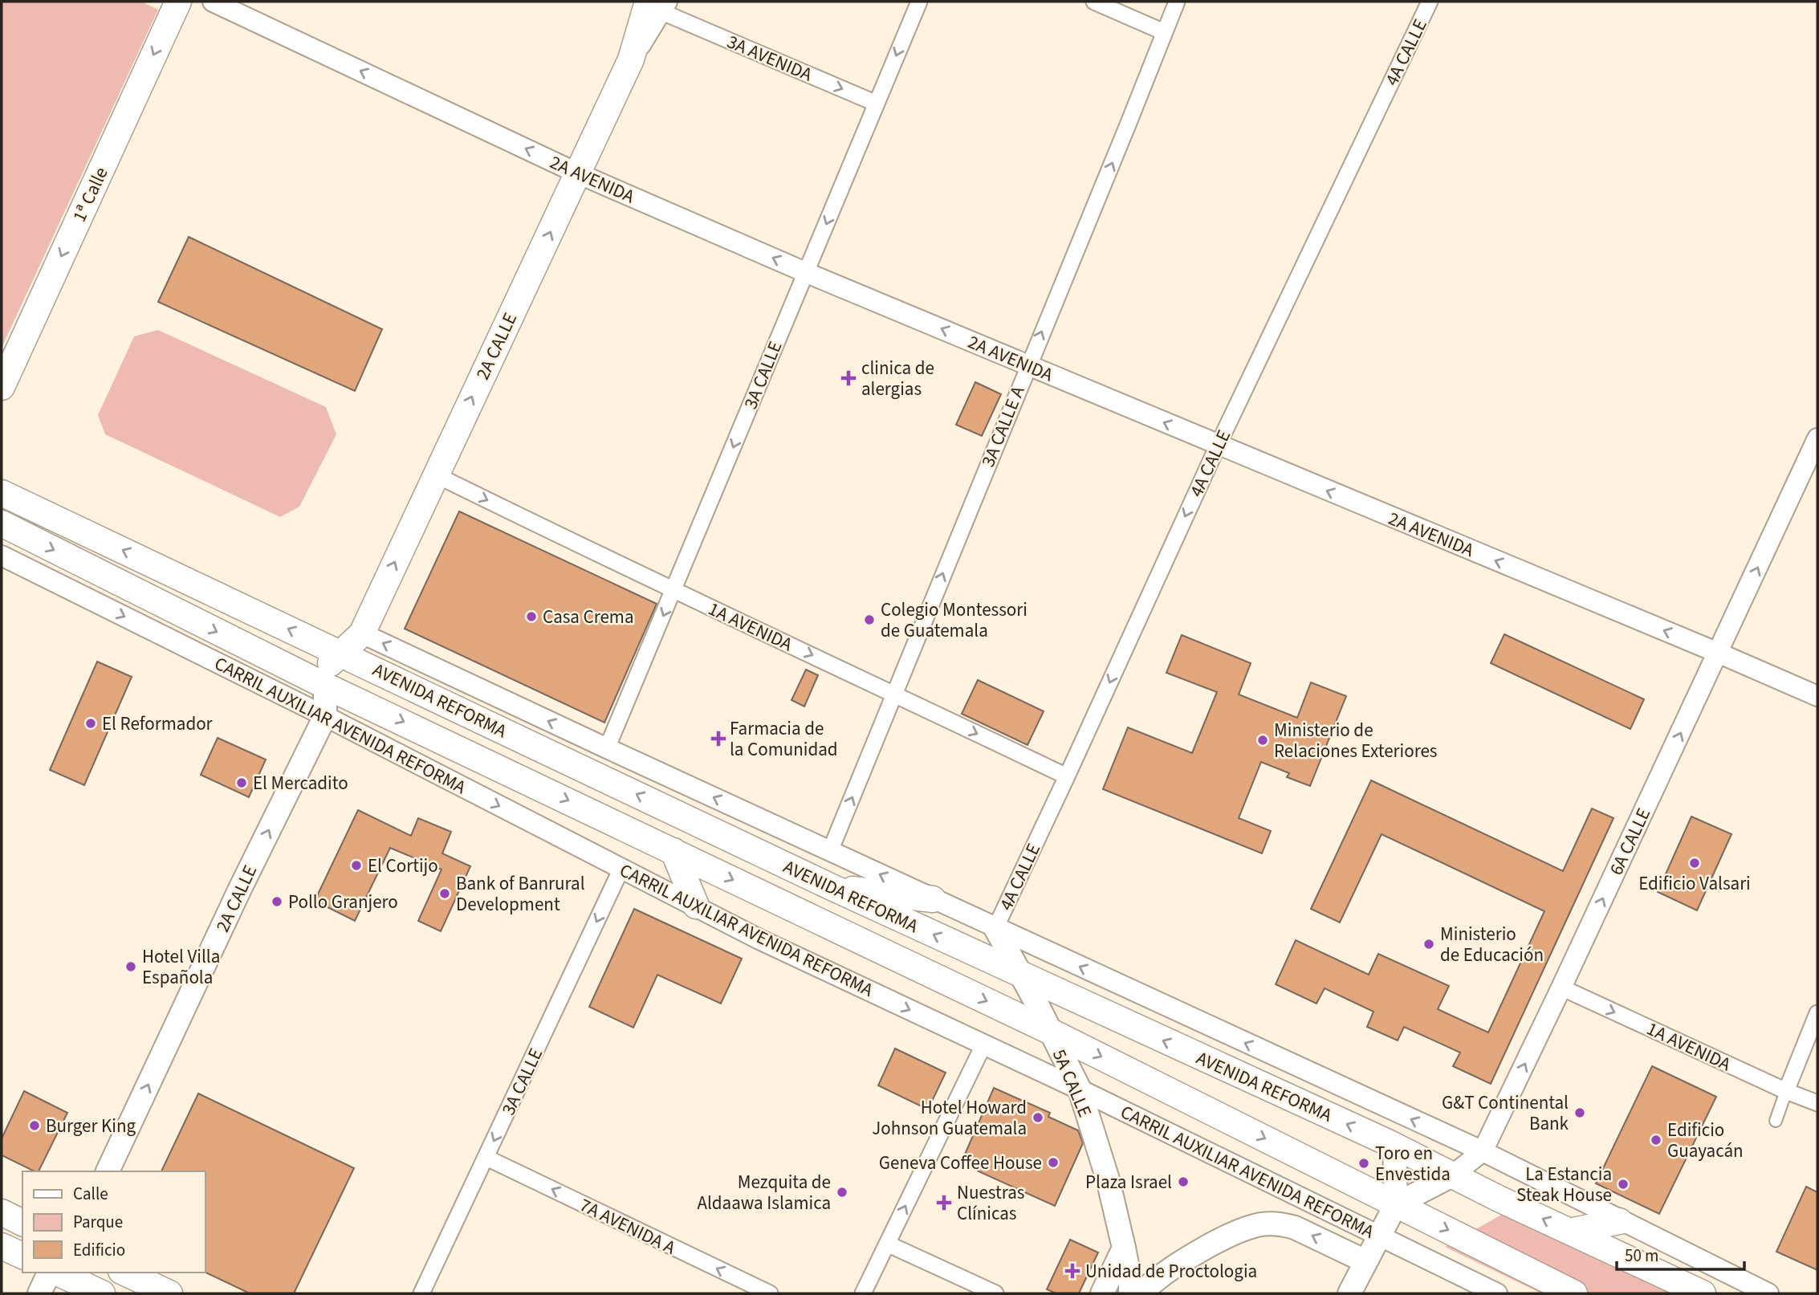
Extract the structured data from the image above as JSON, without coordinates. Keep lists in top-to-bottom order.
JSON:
{
  "streets": {
    "main road": [
      "1ª Calle",
      "2A CALLE",
      "AVENIDA REFORMA",
      "6A CALLE",
      "5A CALLE"
    ],
    "street": [
      "4A CALLE",
      "3A AVENIDA",
      "2A AVENIDA",
      "3A CALLE",
      "3A CALLE A",
      "1A AVENIDA",
      "CARRIL AUXILIAR AVENIDA REFORMA",
      "7A AVENIDA A"
    ]
  },
  "crossings": [
    ["4A CALLE", "2A AVENIDA"],
    ["4A CALLE", "1A AVENIDA"],
    ["4A CALLE", "5A CALLE"],
    ["3A AVENIDA", "2A CALLE"],
    ["3A AVENIDA", "3A CALLE"],
    ["2A AVENIDA", "2A CALLE"],
    ["2A AVENIDA", "3A CALLE"],
    ["2A AVENIDA", "3A CALLE A"],
    ["2A AVENIDA", "6A CALLE"],
    ["2A CALLE", "1A AVENIDA"],
    ["2A CALLE", "AVENIDA REFORMA"],
    ["2A CALLE", "CARRIL AUXILIAR AVENIDA REFORMA"],
    ["3A CALLE", "1A AVENIDA"],
    ["3A CALLE", "CARRIL AUXILIAR AVENIDA REFORMA"],
    ["3A CALLE", "7A AVENIDA A"],
    ["3A CALLE A", "1A AVENIDA"],
    ["1A AVENIDA", "6A CALLE"],
    ["AVENIDA REFORMA", "6A CALLE"],
    ["AVENIDA REFORMA", "5A CALLE"],
    ["CARRIL AUXILIAR AVENIDA REFORMA", "5A CALLE"]
  ],
  "one_way": [
    "4A CALLE",
    "3A AVENIDA",
    "2A AVENIDA",
    "1ª Calle",
    "2A CALLE",
    "3A CALLE",
    "3A CALLE A",
    "1A AVENIDA",
    "6A CALLE",
    "7A AVENIDA A"
  ],
  "places": {
    "health": [
      "clinica de alergias",
      "Farmacia de la Comunidad",
      "Nuestras Clínicas",
      "Unidad de Proctologia"
    ],
    "other": [
      "Casa Crema",
      "Colegio Montessori de Guatemala",
      "El Reformador",
      "Ministerio de Relaciones Exteriores",
      "El Mercadito",
      "Edificio Valsari",
      "El Cortijo",
      "Bank of Banrural Development",
      "Pollo Granjero",
      "Ministerio de Educación",
      "Hotel Villa Española",
      "G&T Continental Bank",
      "Hotel Howard Johnson Guatemala",
      "Burger King",
      "Edificio Guayacán",
      "Geneva Coffee House",
      "Toro en Envestida",
      "Plaza Israel",
      "La Estancia Steak House",
      "Mezquita de Aldaawa Islamica"
    ]
  },
  "legend": ["Calle", "Parque", "Edificio"],
  "scale_bar": "50 m"
}
